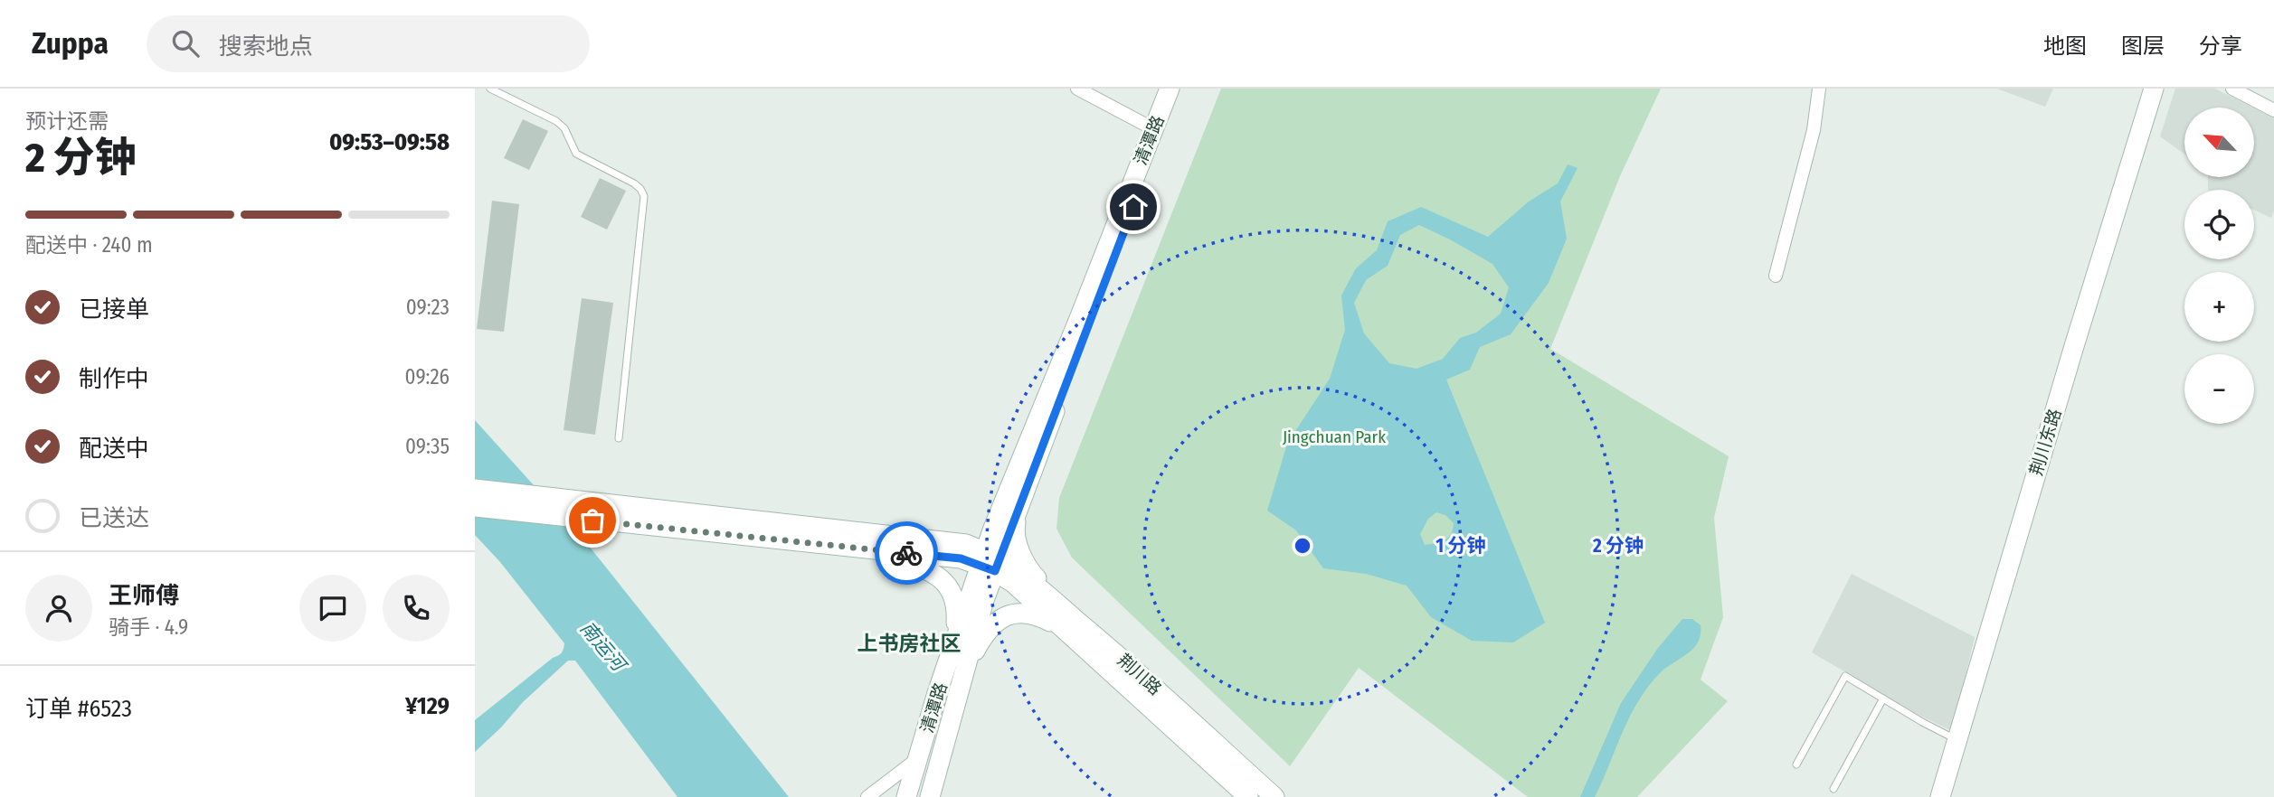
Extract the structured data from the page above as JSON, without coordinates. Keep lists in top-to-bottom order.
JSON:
{
  "streets": {
    "main road": ["清潭路", "荆川东路", "荆川路"]
  },
  "crossings": [
    ["清潭路", "荆川路"]
  ],
  "districts": ["上书房社区"],
  "water": ["南运河"],
  "parks": ["Jingchuan Park"],
  "north": "top left",
  "page": {
    "header": "Zuppa",
    "search": "搜索地点",
    "nav": ["地图", "图层", "分享"],
    "heading": ["2 分钟", "预计还需", "09:53–09:58"],
    "panel": [
      "王师傅",
      "骑手 · 4.9",
      "订单 #6523",
      "¥129"
    ],
    "map_buttons": ["+", "−"],
    "bar": "配送中 · 240 m",
    "list": [
      ["已接单", "09:23"],
      ["制作中", "09:26"],
      ["配送中", "09:35"],
      "已送达"
    ]
  },
  "rings": ["1 分钟", "2 分钟"]
}
